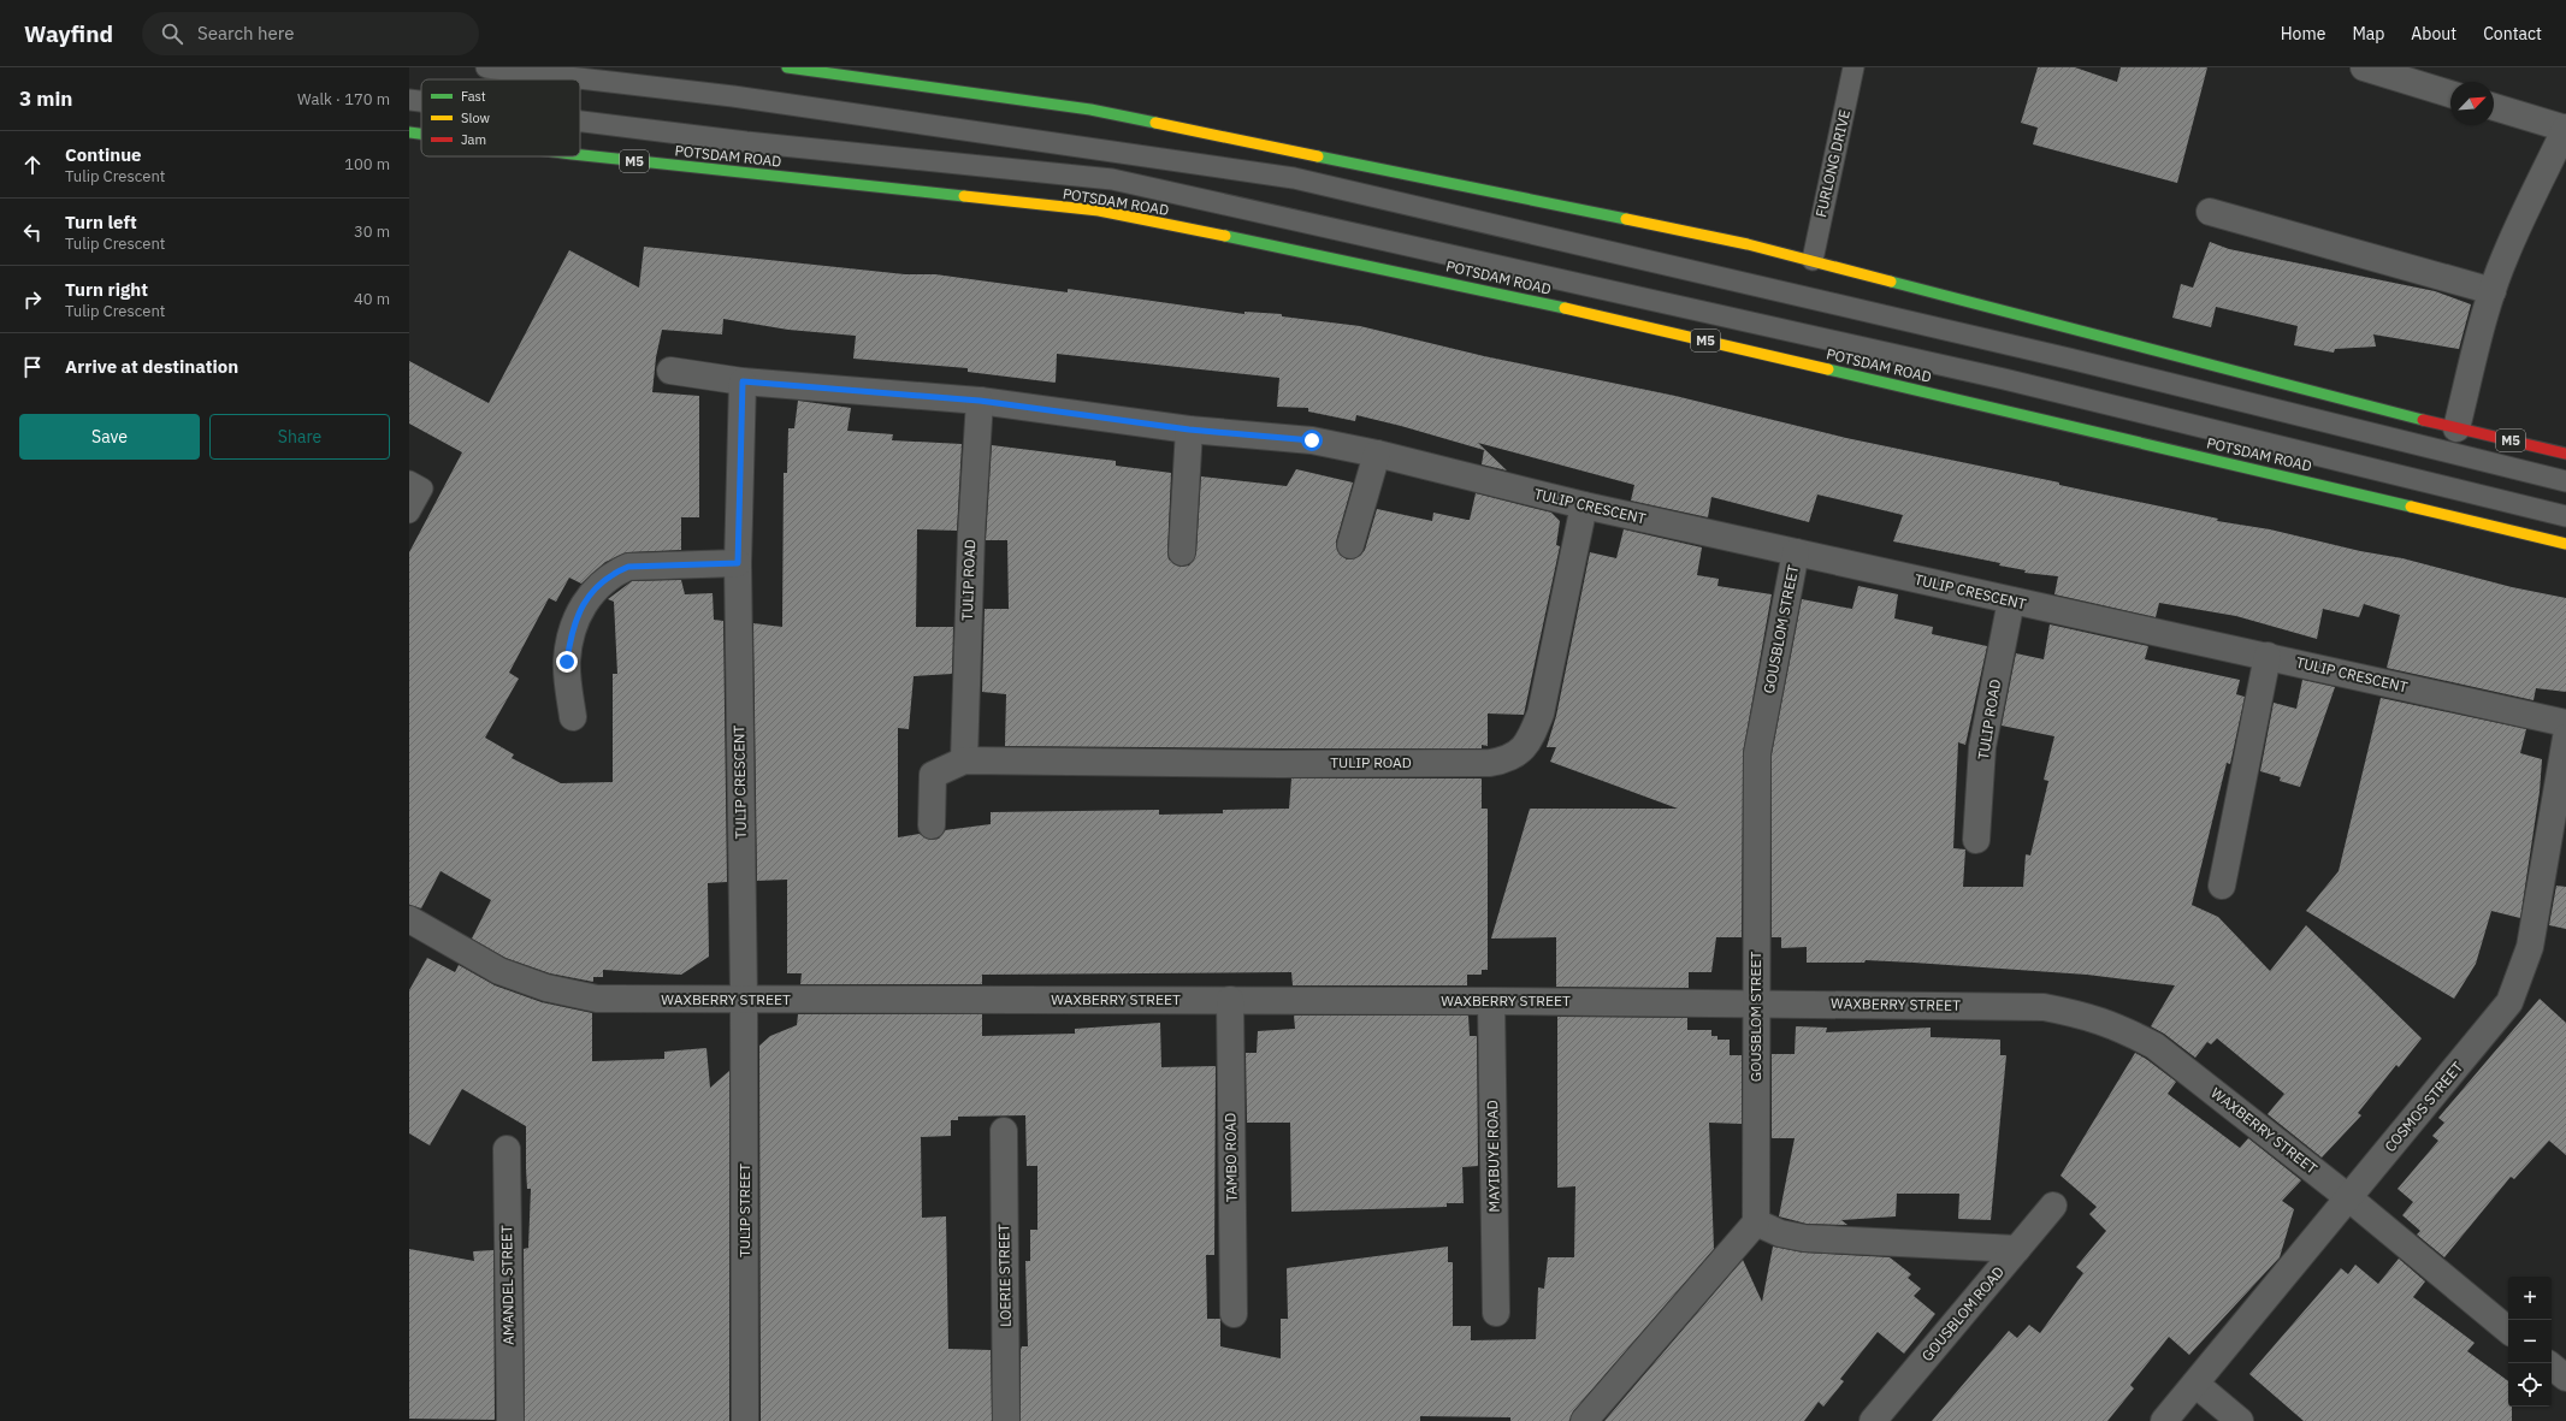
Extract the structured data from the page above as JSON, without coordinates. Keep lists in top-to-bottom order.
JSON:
{
  "streets": {
    "main road": ["POTSDAM ROAD", "M5"],
    "street": [
      "TULIP CRESCENT",
      "TULIP ROAD",
      "GOUSBLOM STREET",
      "WAXBERRY STREET",
      "COSMOS STREET",
      "MAYIBUYE ROAD",
      "TAMBO ROAD",
      "TULIP STREET",
      "LOERIE STREET",
      "AMANDEL STREET",
      "GOUSBLOM ROAD"
    ],
    "lane": ["FURLONG DRIVE"]
  },
  "crossings": [
    ["M5", "FURLONG DRIVE"],
    ["TULIP CRESCENT", "TULIP ROAD"],
    ["TULIP CRESCENT", "GOUSBLOM STREET"],
    ["TULIP CRESCENT", "WAXBERRY STREET"],
    ["TULIP CRESCENT", "TULIP STREET"],
    ["GOUSBLOM STREET", "WAXBERRY STREET"],
    ["WAXBERRY STREET", "COSMOS STREET"],
    ["WAXBERRY STREET", "MAYIBUYE ROAD"],
    ["WAXBERRY STREET", "TAMBO ROAD"],
    ["WAXBERRY STREET", "TULIP STREET"]
  ],
  "legend": ["Fast", "Slow", "Jam"],
  "north": "top right",
  "page": {
    "header": "Wayfind",
    "search": "Search here",
    "nav": [
      "Home",
      "Map",
      "About",
      "Contact"
    ],
    "heading": ["3 min", "Walk · 170 m"],
    "list": [
      ["Continue", "Tulip Crescent", "100 m"],
      ["Turn left", "Tulip Crescent", "30 m"],
      ["Turn right", "Tulip Crescent", "40 m"],
      "Arrive at destination"
    ],
    "buttons": ["Save", "Share"],
    "map_buttons": ["+", "−"]
  }
}
